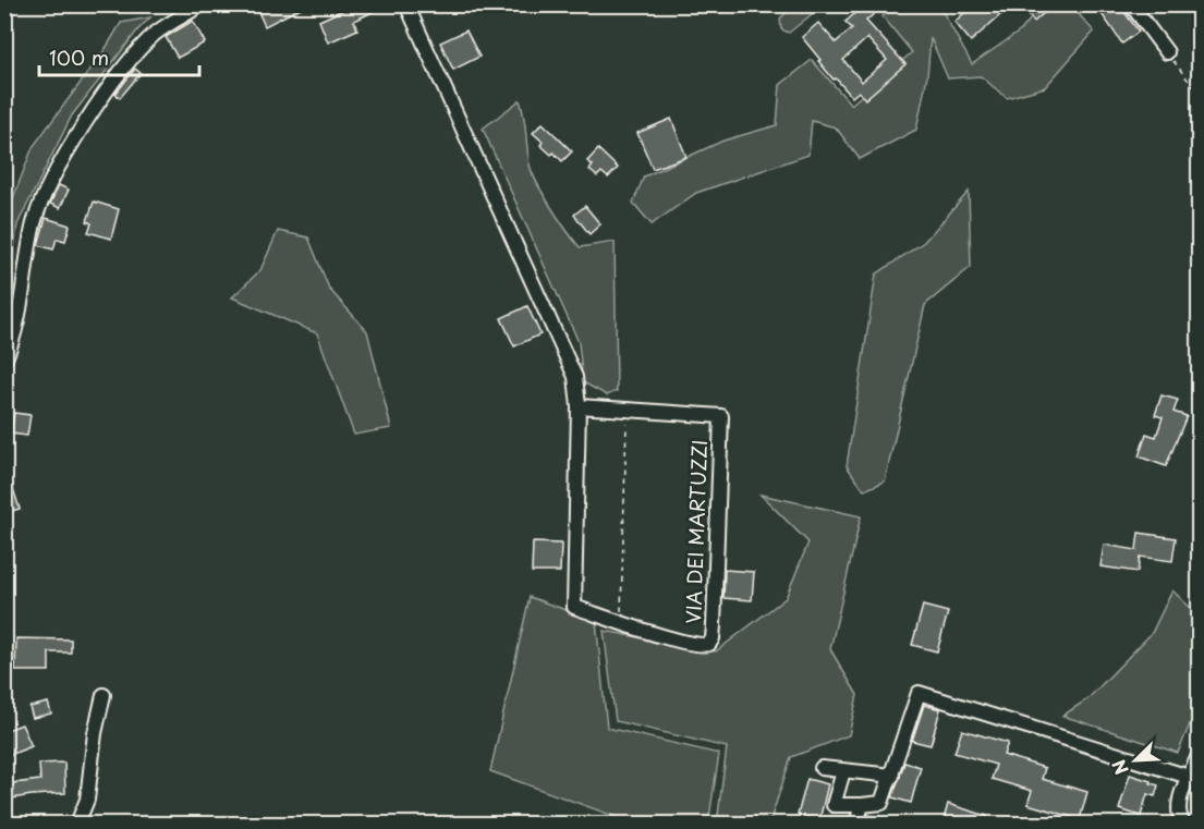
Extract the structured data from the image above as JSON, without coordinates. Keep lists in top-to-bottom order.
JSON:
{
  "streets": {
    "street": ["VIA DEI MARTUZZI"]
  },
  "scale_bar": "100 m",
  "north": "bottom left"
}
